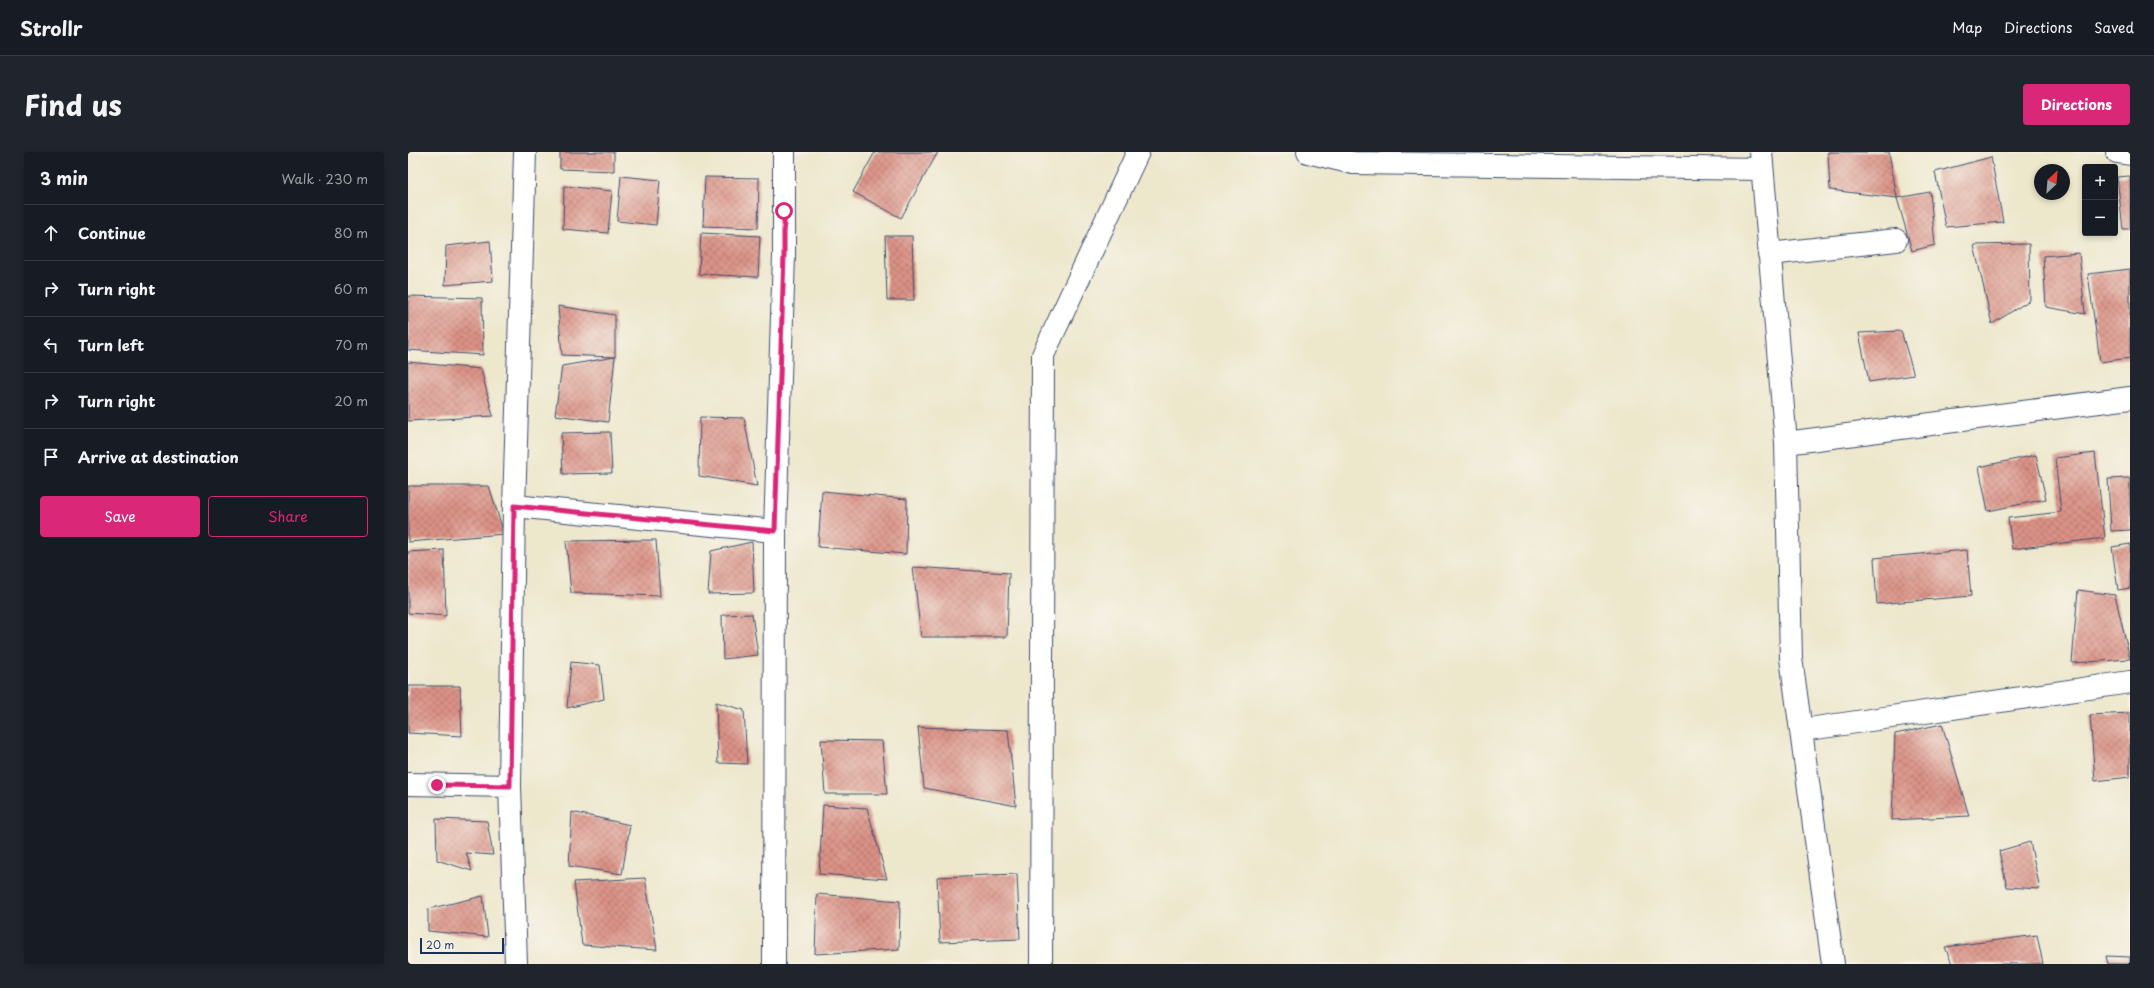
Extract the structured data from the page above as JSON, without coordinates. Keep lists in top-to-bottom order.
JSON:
{
  "scale_bar": "20 m",
  "north": "top right",
  "page": {
    "header": "Strollr",
    "nav": ["Map", "Directions", "Saved"],
    "title": "Find us",
    "buttons": [
      "Directions",
      ["Save", "Share"]
    ],
    "heading": ["3 min", "Walk · 230 m"],
    "map_buttons": ["+", "−"],
    "list": [
      ["Continue", "80 m"],
      ["Turn right", "60 m"],
      ["Turn left", "70 m"],
      ["Turn right", "20 m"],
      "Arrive at destination"
    ],
    "scale": "20 m"
  }
}
